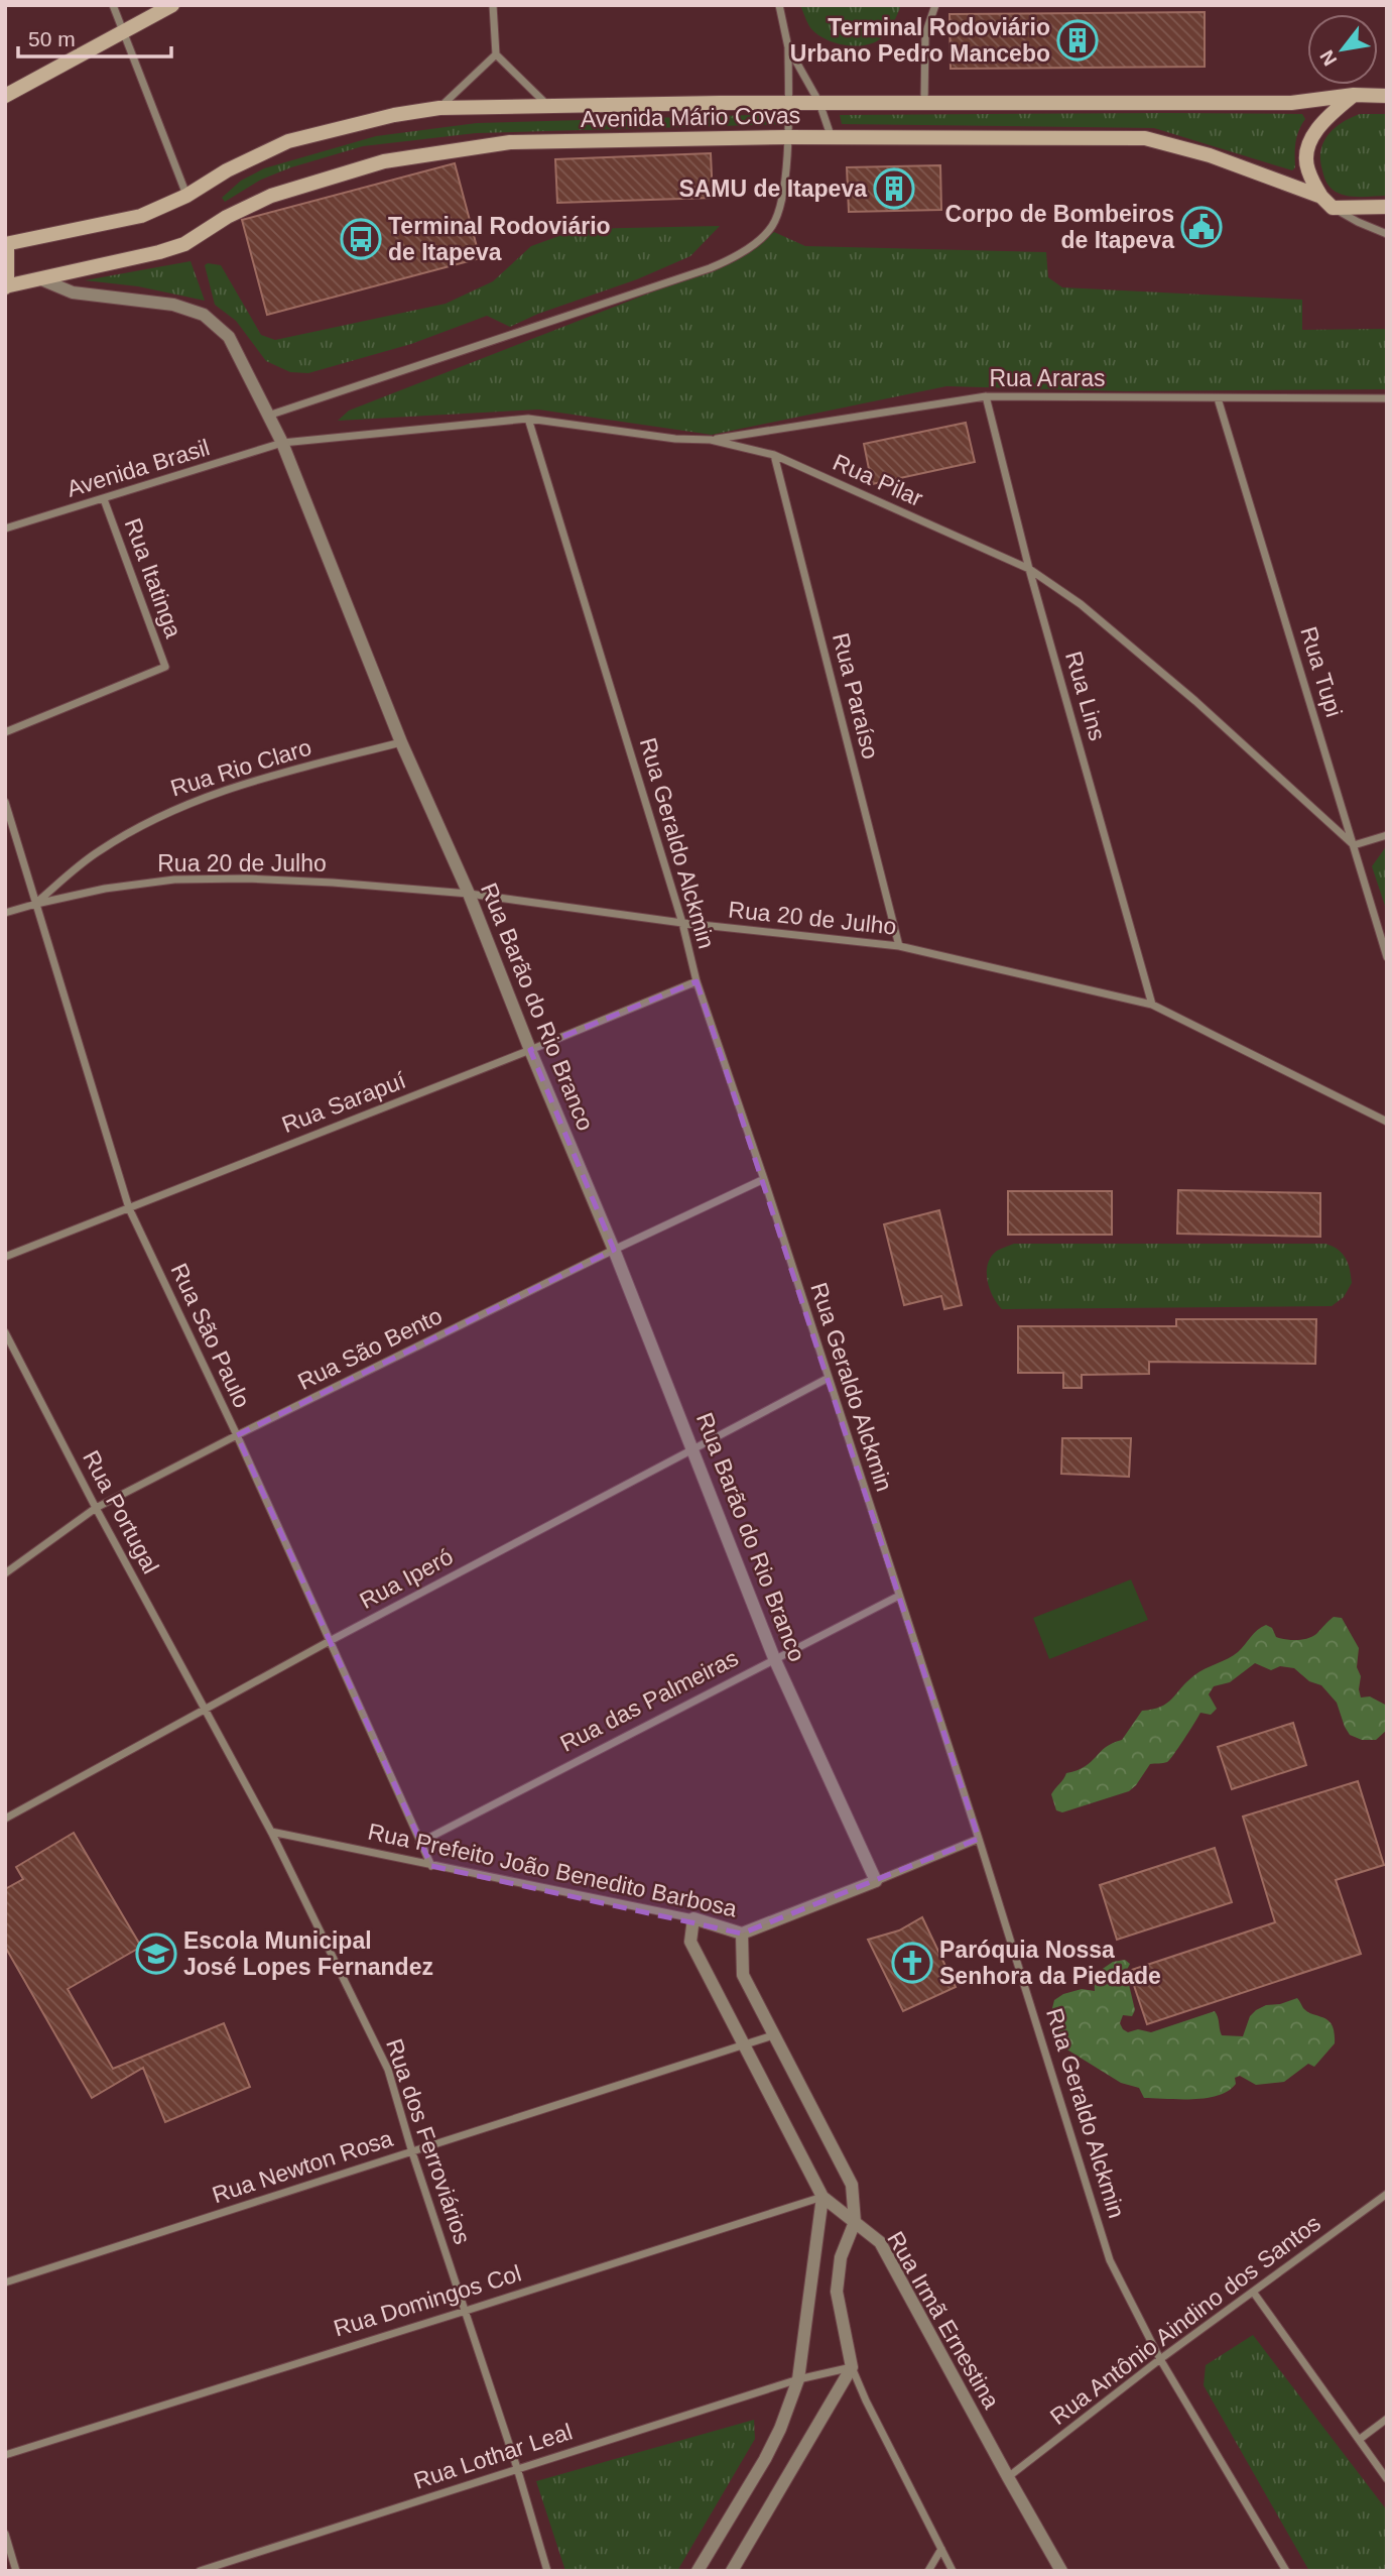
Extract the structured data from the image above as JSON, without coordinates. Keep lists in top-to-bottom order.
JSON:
{
  "streets": {
    "main road": ["Avenida Mário Covas"],
    "street": [
      "Rua Araras",
      "Avenida Brasil",
      "Rua Pilar",
      "Rua Itatinga",
      "Rua Tupi",
      "Rua Paraíso",
      "Rua Lins",
      "Rua Rio Claro",
      "Rua Geraldo Alckmin",
      "Rua 20 de Julho",
      "Rua Barão do Rio Branco",
      "Rua Sarapuí",
      "Rua São Paulo",
      "Rua São Bento",
      "Rua Portugal",
      "Rua Iperó",
      "Rua das Palmeiras",
      "Rua Prefeito João Benedito Barbosa",
      "Rua dos Ferroviários",
      "Rua Newton Rosa",
      "Rua Domingos Col",
      "Rua Irmã Ernestina",
      "Rua Antônio Aindino dos Santos",
      "Rua Lothar Leal"
    ]
  },
  "crossings": [
    ["Avenida Mário Covas", "Rua Barão do Rio Branco"],
    ["Rua Araras", "Rua Pilar"],
    ["Rua Araras", "Rua Tupi"],
    ["Rua Araras", "Rua Lins"],
    ["Avenida Brasil", "Rua Pilar"],
    ["Avenida Brasil", "Rua Itatinga"],
    ["Avenida Brasil", "Rua Barão do Rio Branco"],
    ["Rua Pilar", "Rua Tupi"],
    ["Rua Pilar", "Rua Paraíso"],
    ["Rua Pilar", "Rua Lins"],
    ["Rua Pilar", "Rua Geraldo Alckmin"],
    ["Rua Pilar", "Rua Barão do Rio Branco"],
    ["Rua Paraíso", "Rua 20 de Julho"],
    ["Rua Lins", "Rua 20 de Julho"],
    ["Rua Rio Claro", "Rua 20 de Julho"],
    ["Rua Rio Claro", "Rua Barão do Rio Branco"],
    ["Rua Rio Claro", "Rua São Paulo"],
    ["Rua Geraldo Alckmin", "Rua 20 de Julho"],
    ["Rua Geraldo Alckmin", "Rua Sarapuí"],
    ["Rua Geraldo Alckmin", "Rua São Bento"],
    ["Rua Geraldo Alckmin", "Rua Iperó"],
    ["Rua Geraldo Alckmin", "Rua das Palmeiras"],
    ["Rua Geraldo Alckmin", "Rua Prefeito João Benedito Barbosa"],
    ["Rua Geraldo Alckmin", "Rua Antônio Aindino dos Santos"],
    ["Rua 20 de Julho", "Rua Barão do Rio Branco"],
    ["Rua 20 de Julho", "Rua São Paulo"],
    ["Rua Barão do Rio Branco", "Rua Sarapuí"],
    ["Rua Barão do Rio Branco", "Rua São Bento"],
    ["Rua Barão do Rio Branco", "Rua Iperó"],
    ["Rua Barão do Rio Branco", "Rua das Palmeiras"],
    ["Rua Barão do Rio Branco", "Rua Prefeito João Benedito Barbosa"],
    ["Rua Sarapuí", "Rua São Paulo"],
    ["Rua São Paulo", "Rua São Bento"],
    ["Rua São Paulo", "Rua Iperó"],
    ["Rua São Paulo", "Rua das Palmeiras"],
    ["Rua São Paulo", "Rua Prefeito João Benedito Barbosa"],
    ["Rua São Bento", "Rua Portugal"],
    ["Rua Portugal", "Rua Iperó"],
    ["Rua Portugal", "Rua dos Ferroviários"],
    ["Rua Iperó", "Rua dos Ferroviários"],
    ["Rua Prefeito João Benedito Barbosa", "Rua dos Ferroviários"],
    ["Rua Prefeito João Benedito Barbosa", "Rua Irmã Ernestina"],
    ["Rua dos Ferroviários", "Rua Newton Rosa"],
    ["Rua dos Ferroviários", "Rua Domingos Col"],
    ["Rua dos Ferroviários", "Rua Lothar Leal"],
    ["Rua Newton Rosa", "Rua Irmã Ernestina"],
    ["Rua Irmã Ernestina", "Rua Antônio Aindino dos Santos"]
  ],
  "places": {
    "building": ["Terminal Rodoviário Urbano Pedro Mancebo", "SAMU de Itapeva"],
    "public building": ["Corpo de Bombeiros de Itapeva"],
    "bus stop": ["Terminal Rodoviário de Itapeva"],
    "school or university": ["Escola Municipal José Lopes Fernandez"],
    "church": ["Paróquia Nossa Senhora da Piedade"]
  },
  "scale_bar": "50 m",
  "north": "bottom left"
}
